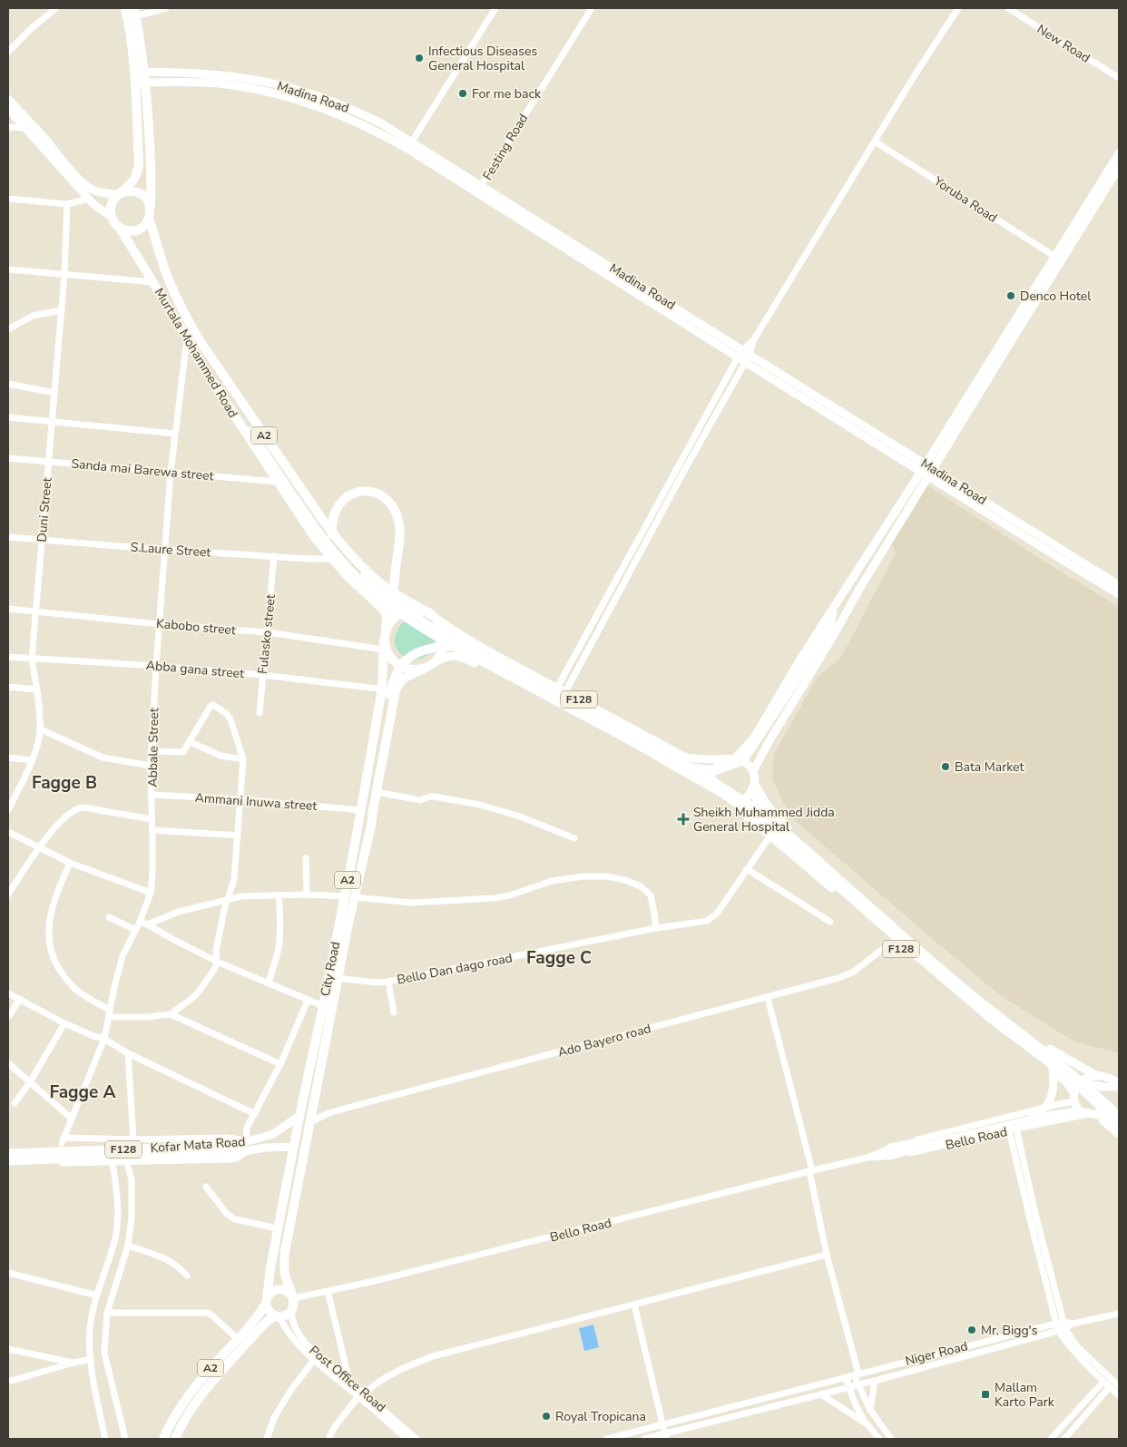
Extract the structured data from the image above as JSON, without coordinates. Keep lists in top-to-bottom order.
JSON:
{
  "streets": {
    "highway": ["Murtala Mohammed Road", "A2", "City Road"],
    "main road": ["Madina Road", "F128", "Kofar Mata Road"],
    "street": [
      "New Road",
      "Festing Road",
      "Yoruba Road",
      "Sanda mai Barewa street",
      "Duni Street",
      "S.Laure Street",
      "Kabobo street",
      "Fulasko street",
      "Abba gana street",
      "Abbale Street",
      "Ammani Inuwa street",
      "Bello Dan dago road",
      "Ado Bayero road",
      "Bello Road",
      "Niger Road",
      "Post Office Road"
    ]
  },
  "crossings": [
    ["Madina Road", "Festing Road"],
    ["Madina Road", "A2"],
    ["Murtala Mohammed Road", "A2"],
    ["Murtala Mohammed Road", "Sanda mai Barewa street"],
    ["Murtala Mohammed Road", "S.Laure Street"],
    ["Murtala Mohammed Road", "Kabobo street"],
    ["Murtala Mohammed Road", "F128"],
    ["Murtala Mohammed Road", "Abbale Street"],
    ["Murtala Mohammed Road", "City Road"],
    ["A2", "Kabobo street"],
    ["A2", "F128"],
    ["A2", "City Road"],
    ["A2", "Bello Road"],
    ["A2", "Post Office Road"],
    ["Sanda mai Barewa street", "Duni Street"],
    ["Sanda mai Barewa street", "Abbale Street"],
    ["Duni Street", "S.Laure Street"],
    ["Duni Street", "Kabobo street"],
    ["Duni Street", "Abba gana street"],
    ["S.Laure Street", "Fulasko street"],
    ["S.Laure Street", "Abbale Street"],
    ["Kabobo street", "Fulasko street"],
    ["Kabobo street", "F128"],
    ["Kabobo street", "Abbale Street"],
    ["Kabobo street", "City Road"],
    ["Fulasko street", "Abba gana street"],
    ["Abba gana street", "Abbale Street"],
    ["Abba gana street", "City Road"],
    ["F128", "City Road"],
    ["F128", "Bello Dan dago road"],
    ["F128", "Ado Bayero road"],
    ["F128", "Bello Road"],
    ["Abbale Street", "Ammani Inuwa street"],
    ["Ammani Inuwa street", "City Road"],
    ["City Road", "Bello Dan dago road"],
    ["City Road", "Ado Bayero road"],
    ["City Road", "Bello Road"],
    ["City Road", "Kofar Mata Road"],
    ["City Road", "Post Office Road"],
    ["Bello Road", "Post Office Road"]
  ],
  "districts": ["Fagge B", "Fagge C", "Fagge A"],
  "places": {
    "other": [
      "Infectious Diseases General Hospital",
      "For me back",
      "Denco Hotel",
      "Bata Market",
      "Mr. Bigg's",
      "Royal Tropicana"
    ],
    "health": ["Sheikh Muhammed Jidda General Hospital"],
    "transit": ["Mallam Karto Park"]
  }
}
